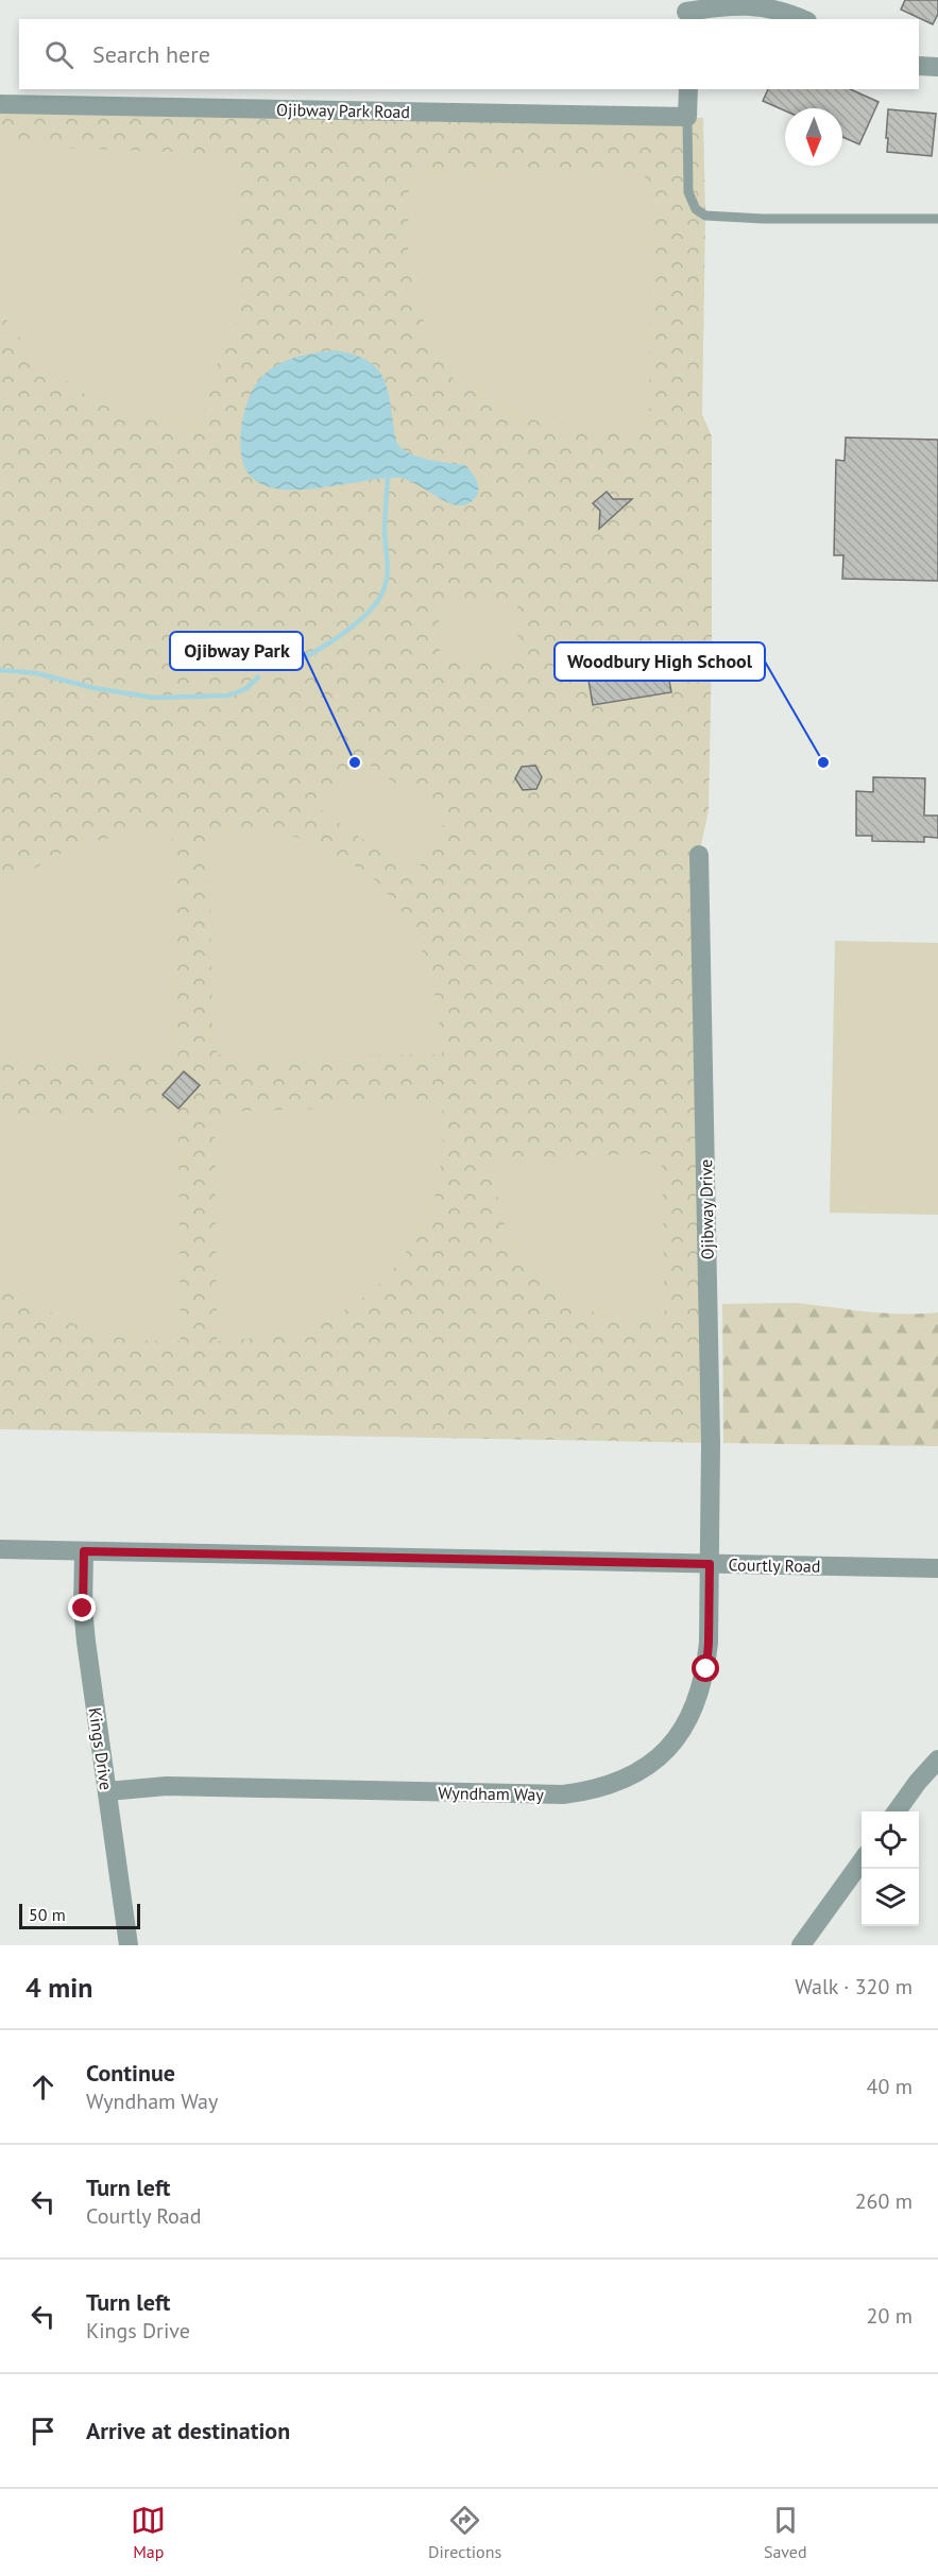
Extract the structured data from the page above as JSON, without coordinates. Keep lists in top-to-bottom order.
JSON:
{
  "streets": {
    "street": [
      "Ojibway Park Road",
      "Ojibway Drive",
      "Courtly Road",
      "Kings Drive",
      "Wyndham Way"
    ]
  },
  "crossings": [
    ["Ojibway Drive", "Courtly Road"],
    ["Ojibway Drive", "Wyndham Way"],
    ["Courtly Road", "Kings Drive"],
    ["Courtly Road", "Wyndham Way"],
    ["Kings Drive", "Wyndham Way"]
  ],
  "places": ["Ojibway Park", "Woodbury High School"],
  "scale_bar": "50 m",
  "north": "bottom",
  "page": {
    "search": "Search here",
    "scale": "50 m",
    "heading": ["4 min", "Walk · 320 m"],
    "list": [
      ["Continue", "Wyndham Way", "40 m"],
      ["Turn left", "Courtly Road", "260 m"],
      ["Turn left", "Kings Drive", "20 m"],
      "Arrive at destination"
    ],
    "nav": ["Map", "Directions", "Saved"]
  }
}
